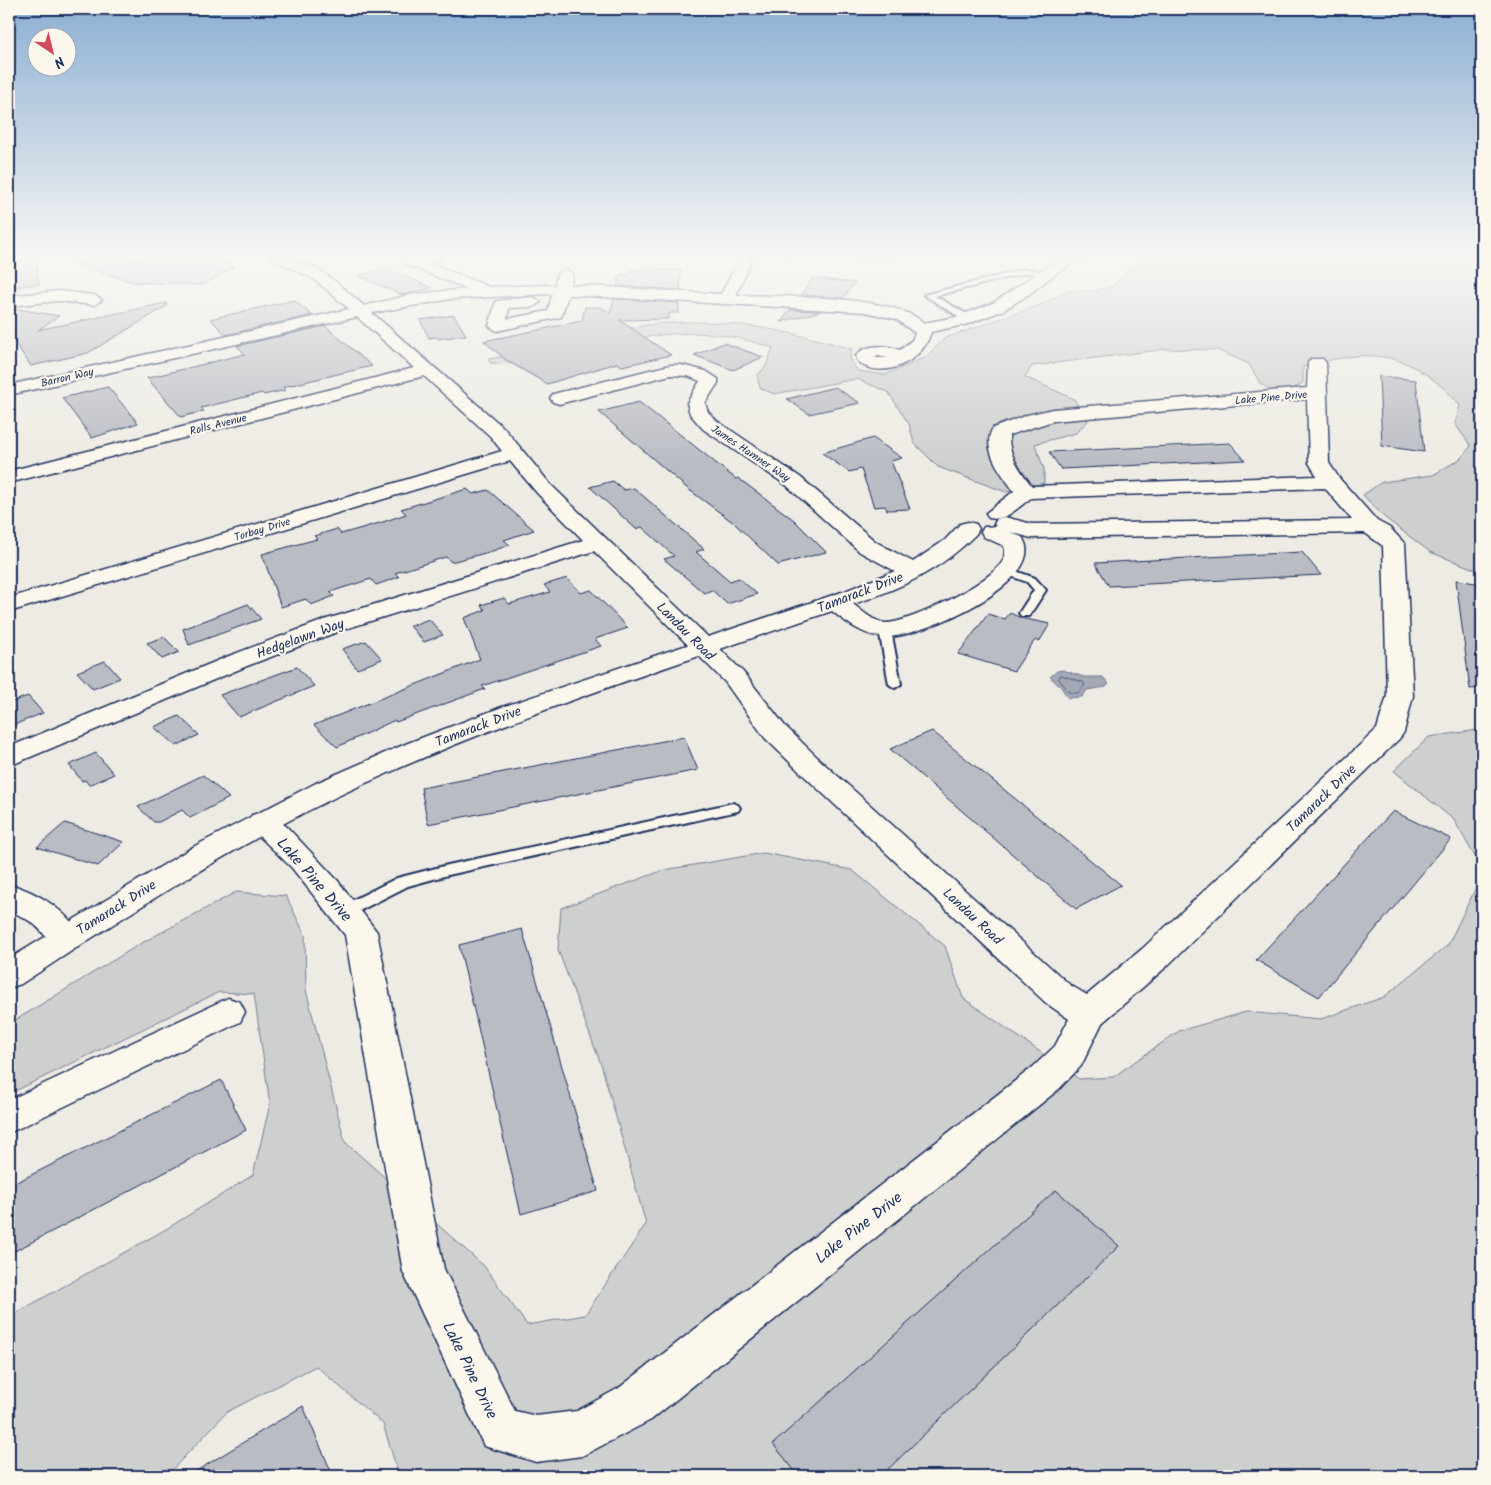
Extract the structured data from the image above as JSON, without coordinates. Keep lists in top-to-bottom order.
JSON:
{
  "streets": {
    "street": [
      "Barron Way",
      "Lake Pine Drive",
      "Rolls Avenue",
      "James Hamner Way",
      "Torbay Drive",
      "Tamarack Drive",
      "Landau Road",
      "Hedgelawn Way"
    ]
  },
  "crossings": [
    ["Lake Pine Drive", "Tamarack Drive"],
    ["Lake Pine Drive", "Landau Road"],
    ["Rolls Avenue", "Landau Road"],
    ["James Hamner Way", "Tamarack Drive"],
    ["Torbay Drive", "Landau Road"],
    ["Tamarack Drive", "Landau Road"],
    ["Landau Road", "Hedgelawn Way"]
  ],
  "north": "bottom right"
}
